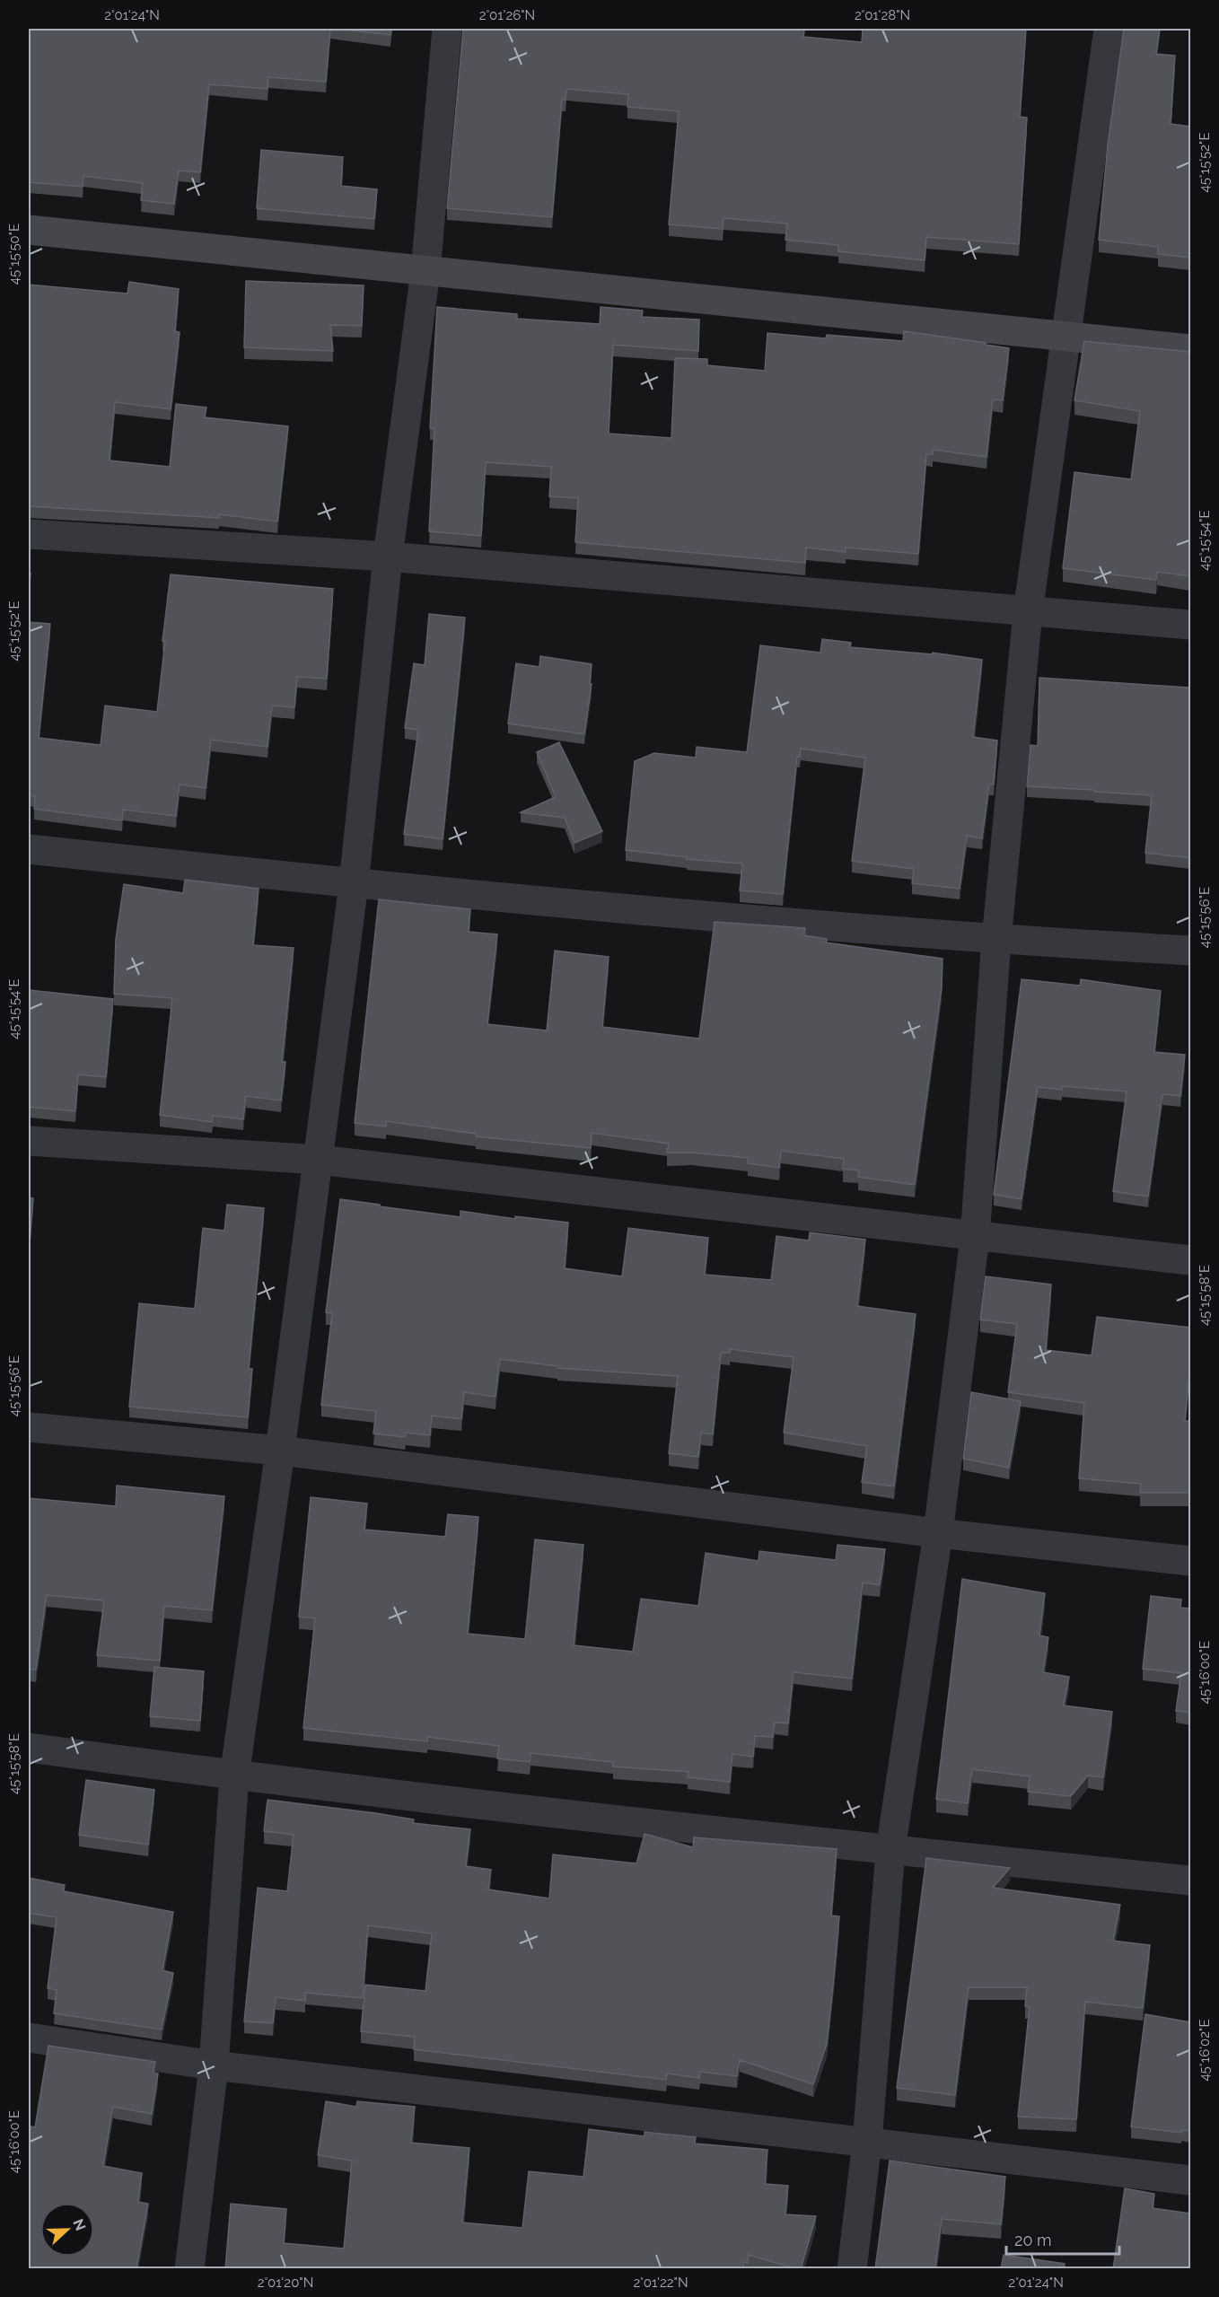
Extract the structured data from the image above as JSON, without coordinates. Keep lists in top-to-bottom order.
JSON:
{
  "scale_bar": "20 m",
  "north": "right",
  "coordinates": [
    "2°01'24\"N",
    "2°01'26\"N",
    "2°01'28\"N",
    "45°15'52\"E",
    "45°15'50\"E",
    "45°15'54\"E",
    "45°15'56\"E",
    "45°15'58\"E",
    "45°16'00\"E",
    "45°16'02\"E",
    "2°01'20\"N",
    "2°01'22\"N"
  ]
}
